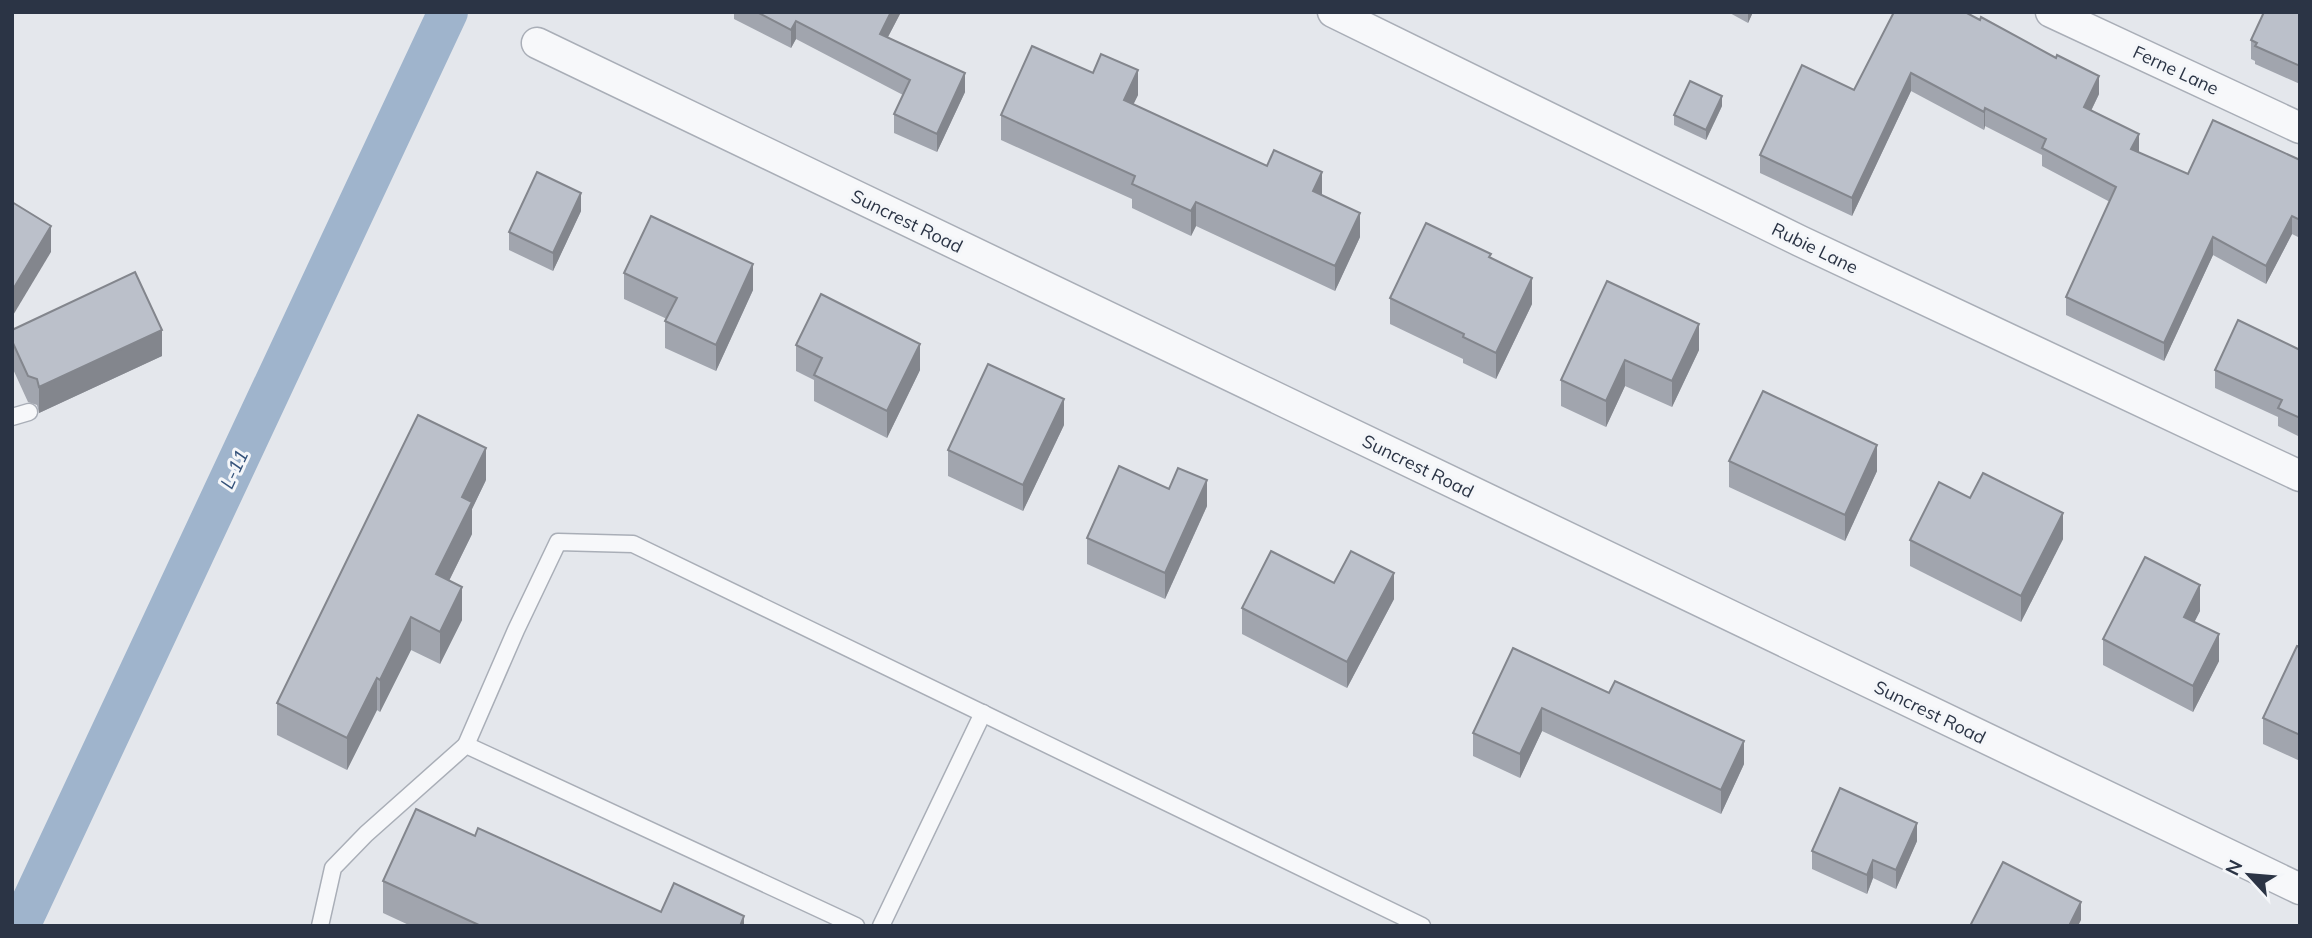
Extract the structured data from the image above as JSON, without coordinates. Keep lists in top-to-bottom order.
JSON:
{
  "streets": {
    "street": ["Ferne Lane", "Suncrest Road", "Rubie Lane"]
  },
  "water": ["L-11"],
  "north": "top left"
}
